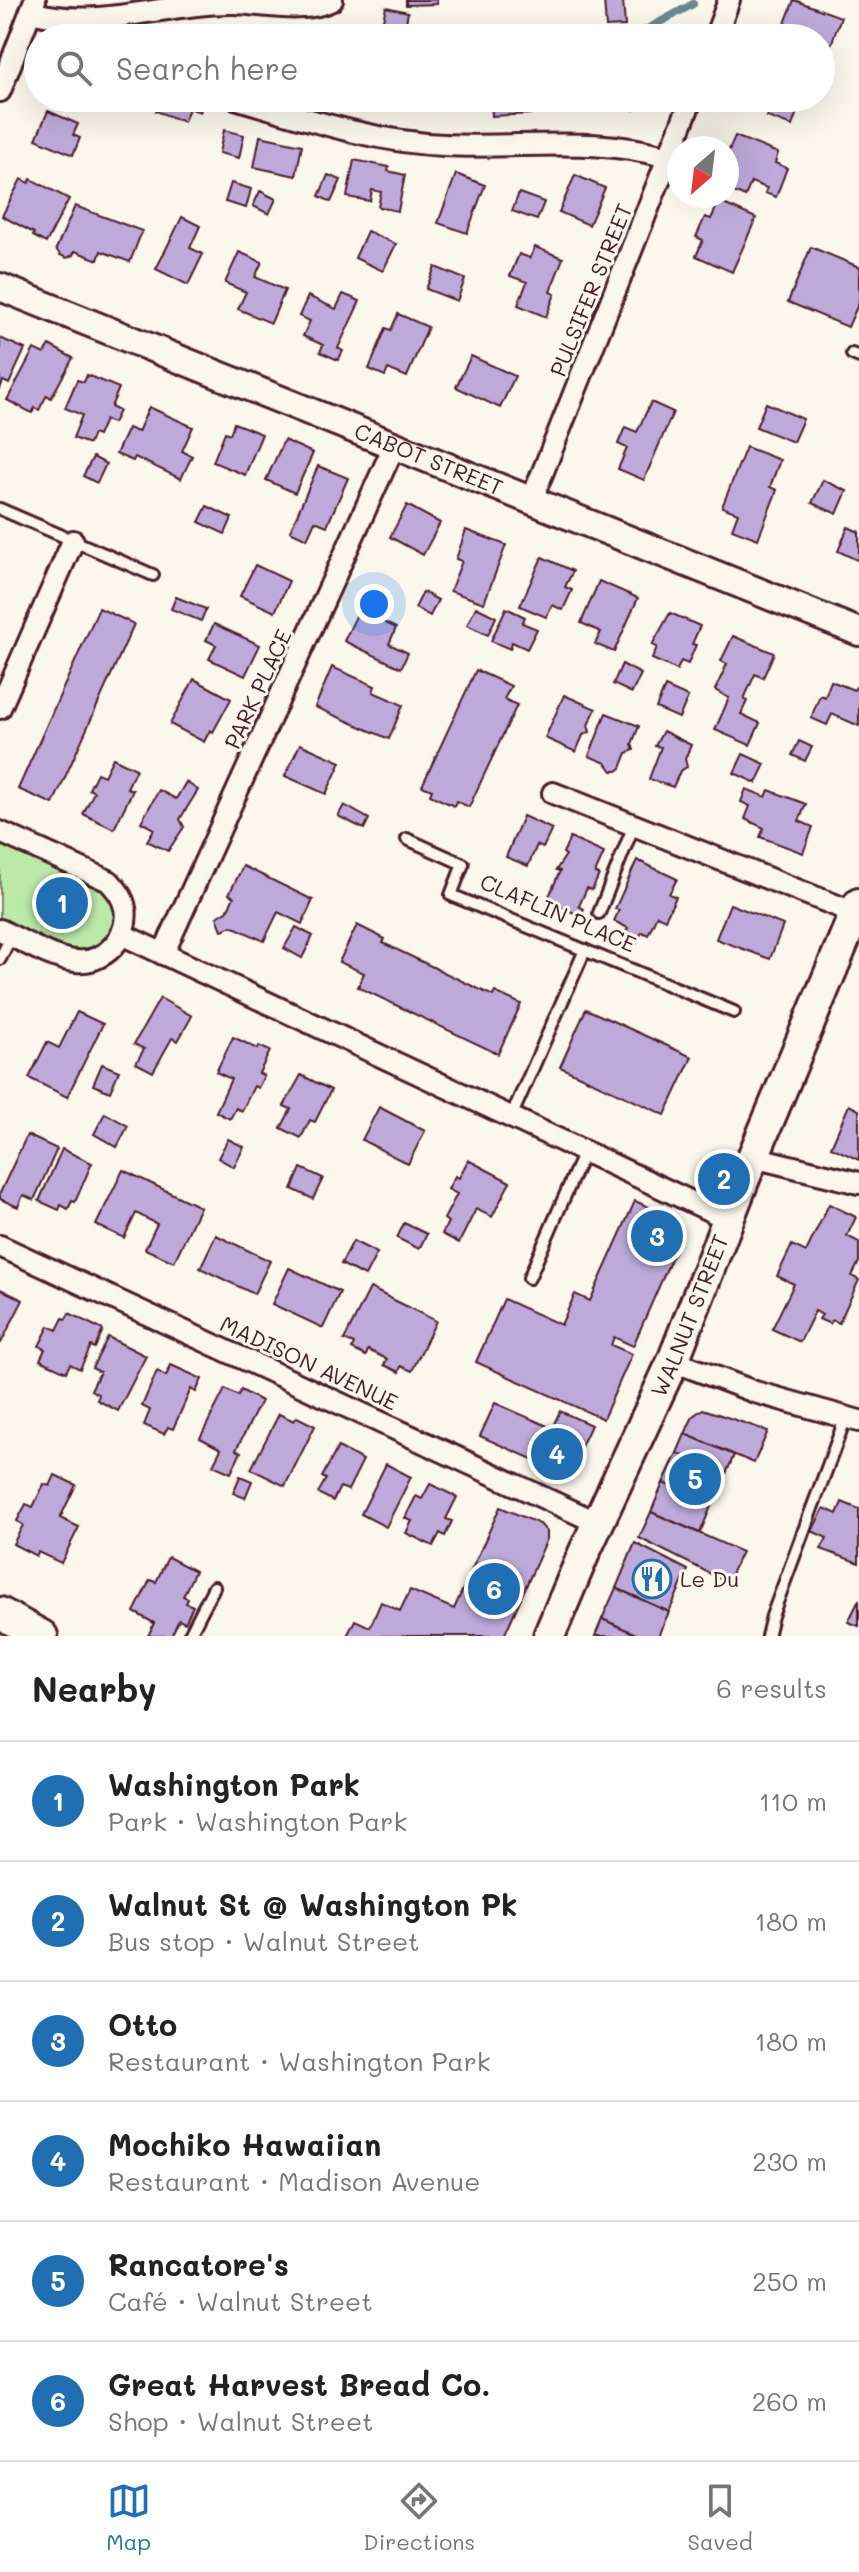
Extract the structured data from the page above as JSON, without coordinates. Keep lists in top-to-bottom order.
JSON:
{
  "streets": {
    "main road": ["WALNUT STREET"],
    "street": [
      "PULSIFER STREET",
      "CABOT STREET",
      "PARK PLACE",
      "MADISON AVENUE"
    ],
    "lane": ["CLAFLIN PLACE"]
  },
  "crossings": [
    ["PULSIFER STREET", "CABOT STREET"],
    ["CABOT STREET", "PARK PLACE"],
    ["WALNUT STREET", "MADISON AVENUE"]
  ],
  "places": {
    "restaurant": ["Le Du"]
  },
  "north": "bottom left",
  "page": {
    "search": "Search here",
    "pins": [
      "1",
      "2",
      "3",
      "4",
      "5",
      "6"
    ],
    "heading": ["Nearby", "6 results"],
    "list": [
      {
        "mark": "1",
        "name": "Washington Park",
        "note": "Park · Washington Park",
        "value": "110 m"
      },
      {
        "mark": "2",
        "name": "Walnut St @ Washington Pk",
        "note": "Bus stop · Walnut Street",
        "value": "180 m"
      },
      {
        "mark": "3",
        "name": "Otto",
        "note": "Restaurant · Washington Park",
        "value": "180 m"
      },
      {
        "mark": "4",
        "name": "Mochiko Hawaiian",
        "note": "Restaurant · Madison Avenue",
        "value": "230 m"
      },
      {
        "mark": "5",
        "name": "Rancatore's",
        "note": "Café · Walnut Street",
        "value": "250 m"
      },
      {
        "mark": "6",
        "name": "Great Harvest Bread Co.",
        "note": "Shop · Walnut Street",
        "value": "260 m"
      }
    ],
    "nav": ["Map", "Directions", "Saved"]
  }
}
